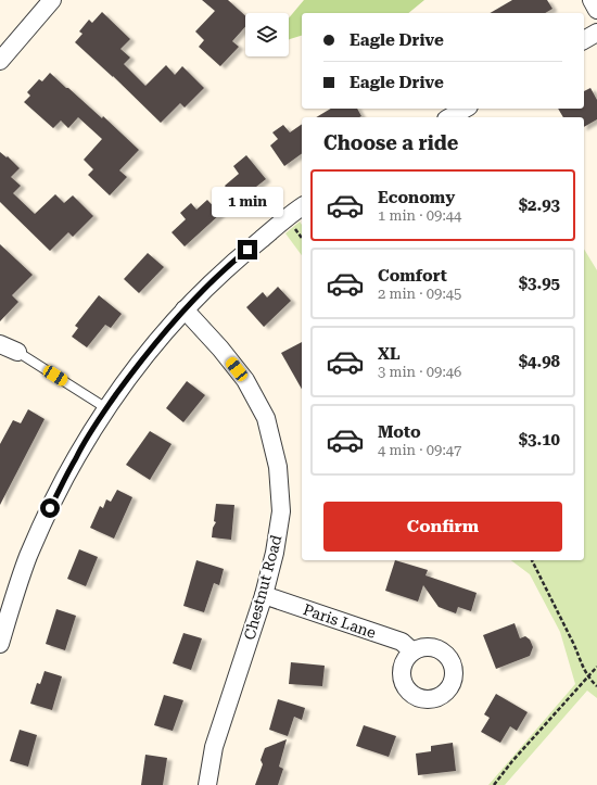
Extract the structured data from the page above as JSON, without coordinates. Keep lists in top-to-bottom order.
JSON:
{
  "streets": {
    "street": ["Chestnut Road", "Paris Lane"]
  },
  "crossings": [
    ["Chestnut Road", "Paris Lane"]
  ],
  "page": {
    "banner": ["Eagle Drive", "Eagle Drive"],
    "heading": "Choose a ride",
    "list": [
      {
        "name": "Economy",
        "note": "1 min · 09:44",
        "value": "$2.93"
      },
      {
        "name": "Comfort",
        "note": "2 min · 09:45",
        "value": "$3.95"
      },
      {
        "name": "XL",
        "note": "3 min · 09:46",
        "value": "$4.98"
      },
      {
        "name": "Moto",
        "note": "4 min · 09:47",
        "value": "$3.10"
      }
    ],
    "bubble": "1 min",
    "buttons": "Confirm"
  }
}
